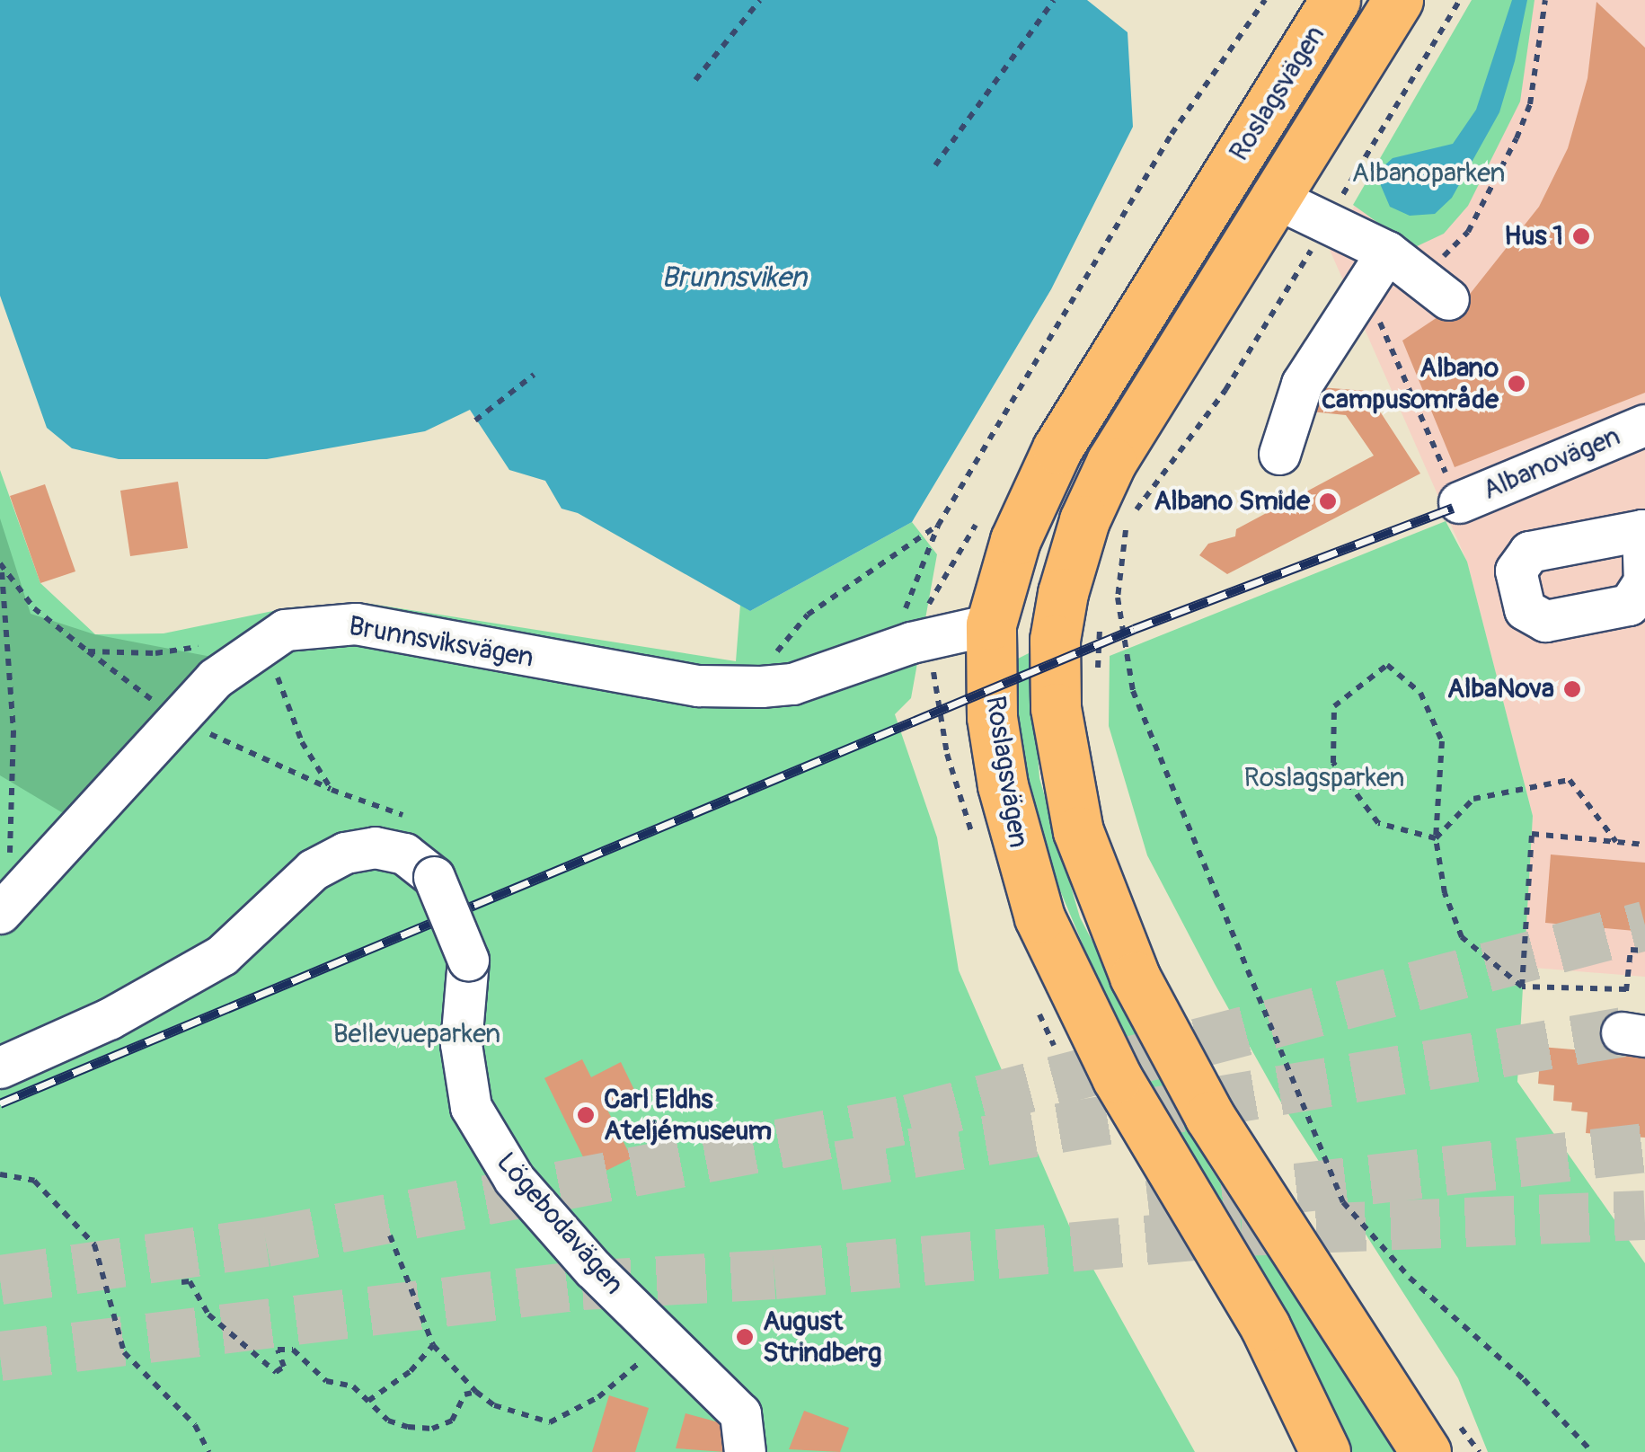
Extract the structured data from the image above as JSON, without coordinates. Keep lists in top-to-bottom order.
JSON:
{
  "streets": {
    "main road": ["Roslagsvägen"],
    "street": ["Albanovägen", "Brunnsviksvägen", "Lögebodavägen"]
  },
  "crossings": [
    ["Roslagsvägen", "Brunnsviksvägen"]
  ],
  "water": ["Brunnsviken"],
  "parks": ["Albanoparken", "Roslagsparken", "Bellevueparken"],
  "places": [
    "Hus 1",
    "Albano campusområde",
    "Albano Smide",
    "AlbaNova",
    "Carl Eldhs Ateljémuseum",
    "August Strindberg"
  ]
}
